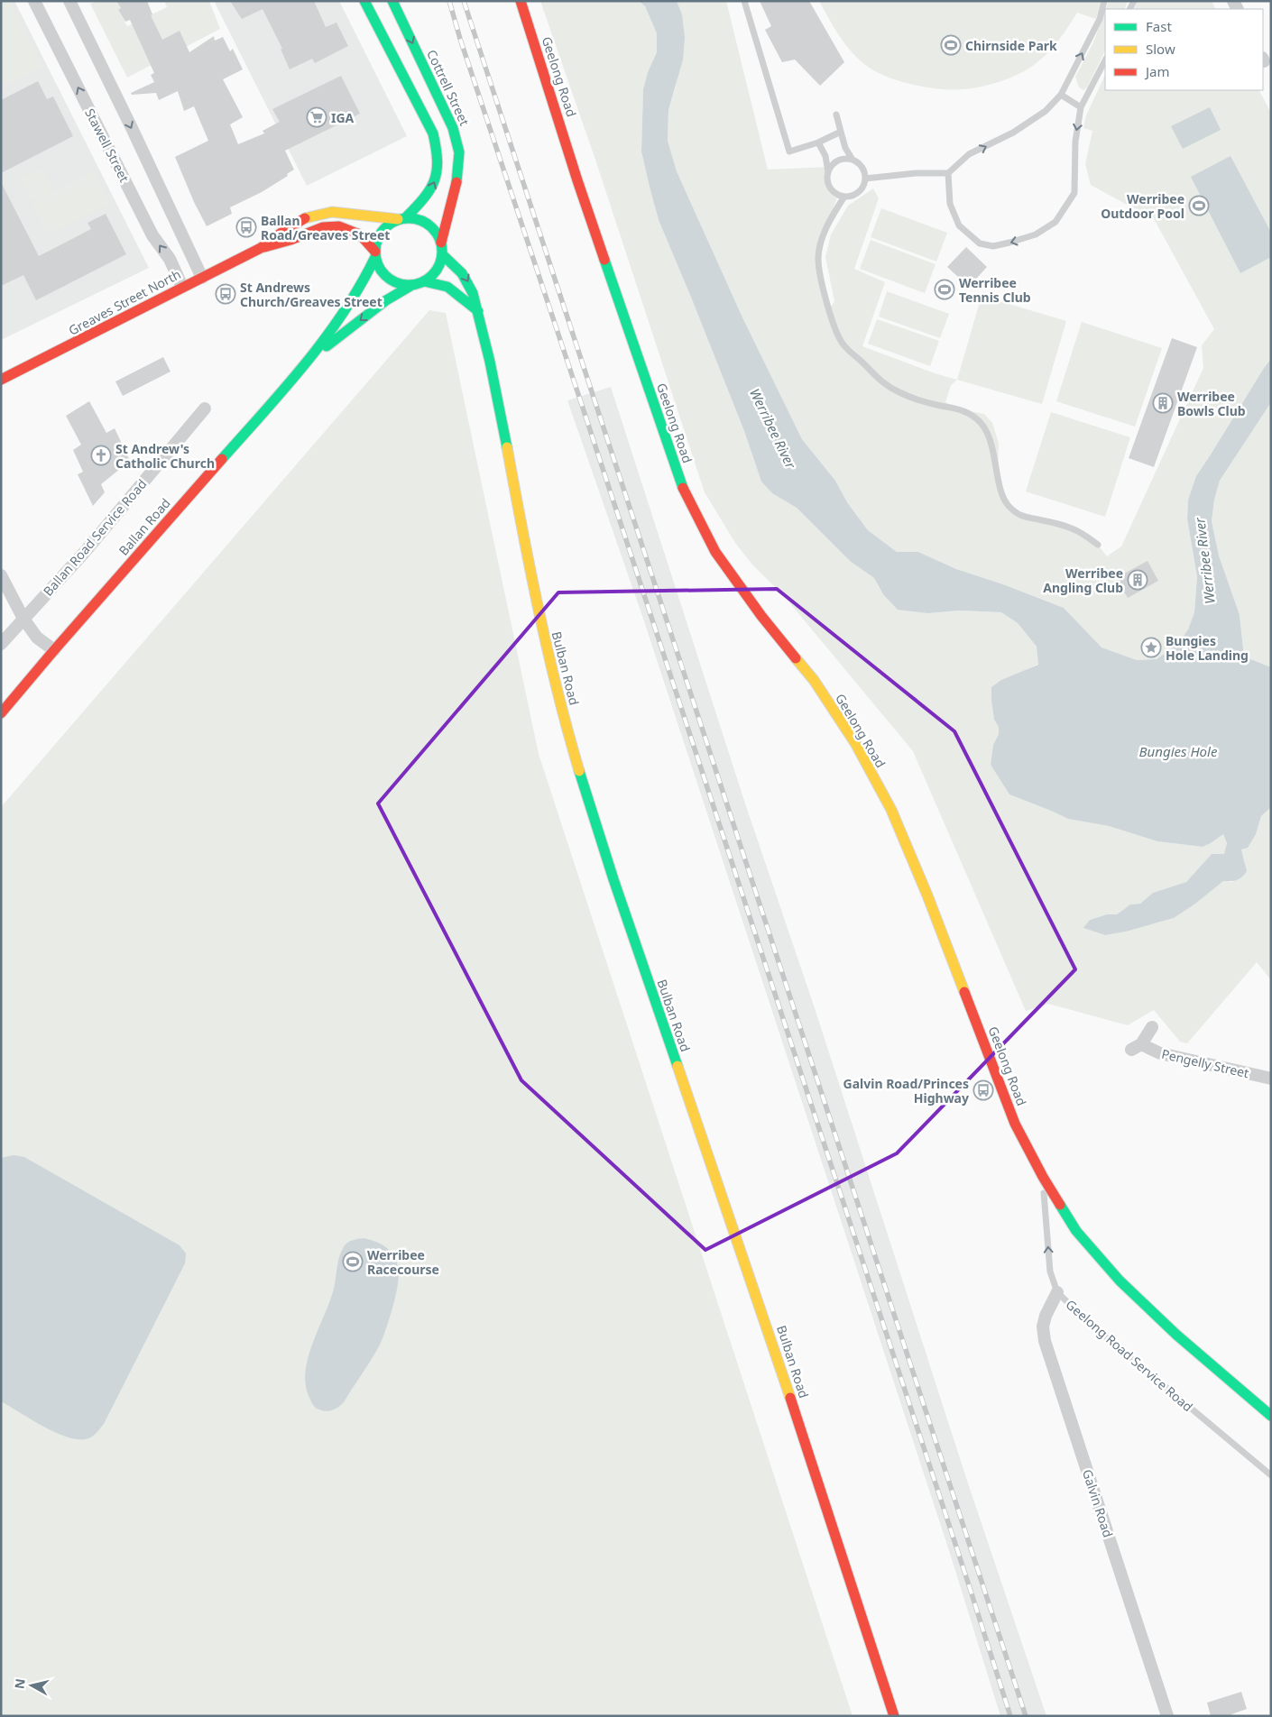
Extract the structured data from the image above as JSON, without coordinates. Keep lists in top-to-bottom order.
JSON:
{
  "streets": {
    "main road": [
      "Geelong Road",
      "Cottrell Street",
      "Greaves Street North",
      "Ballan Road",
      "Bulban Road"
    ],
    "street": [
      "Stawell Street",
      "Ballan Road Service Road",
      "Pengelly Street",
      "Galvin Road"
    ],
    "lane": ["Geelong Road Service Road"]
  },
  "crossings": [
    ["Geelong Road", "Geelong Road Service Road"],
    ["Cottrell Street", "Greaves Street North"],
    ["Cottrell Street", "Ballan Road"],
    ["Cottrell Street", "Bulban Road"],
    ["Stawell Street", "Greaves Street North"],
    ["Greaves Street North", "Ballan Road"],
    ["Greaves Street North", "Bulban Road"],
    ["Ballan Road", "Bulban Road"],
    ["Geelong Road Service Road", "Galvin Road"]
  ],
  "water": ["Werribee River", "Bungies Hole"],
  "places": {
    "sports": [
      "Chirnside Park",
      "Werribee Outdoor Pool",
      "Werribee Tennis Club",
      "Werribee Racecourse"
    ],
    "supermarket": ["IGA"],
    "bus stop": ["Ballan Road/Greaves Street", "St Andrews Church/Greaves Street", "Galvin Road/Princes Highway"],
    "building": ["Werribee Bowls Club", "Werribee Angling Club"],
    "church": ["St Andrew's Catholic Church"],
    "place": ["Bungies Hole Landing"]
  },
  "legend": ["Fast", "Slow", "Jam"],
  "north": "left"
}
